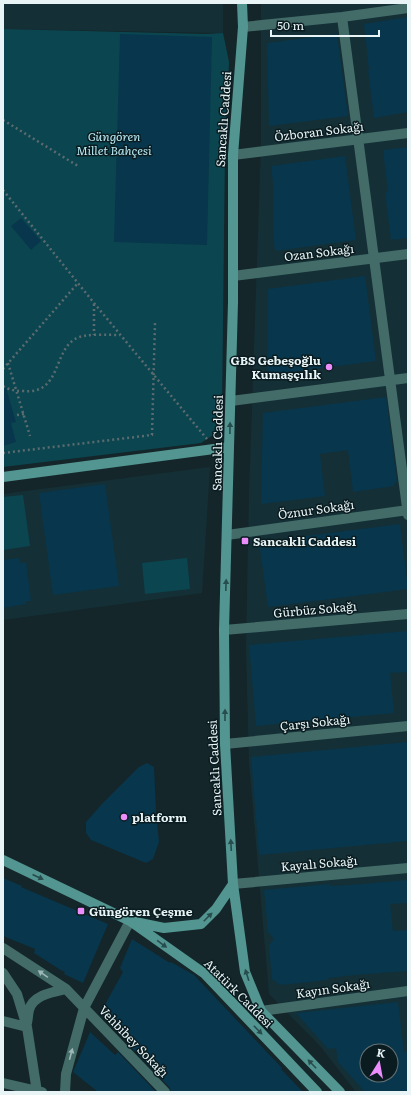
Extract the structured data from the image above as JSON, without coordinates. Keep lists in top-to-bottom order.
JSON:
{
  "streets": {
    "main road": ["Sancaklı Caddesi", "Atatürk Caddesi"],
    "street": [
      "Özboran Sokağı",
      "Ozan Sokağı",
      "Öznur Sokağı",
      "Gürbüz Sokağı",
      "Çarşı Sokağı",
      "Kayalı Sokağı",
      "Kayın Sokağı",
      "Vehbibey Sokağı"
    ]
  },
  "crossings": [
    ["Sancaklı Caddesi", "Özboran Sokağı"],
    ["Sancaklı Caddesi", "Ozan Sokağı"],
    ["Sancaklı Caddesi", "Öznur Sokağı"],
    ["Sancaklı Caddesi", "Gürbüz Sokağı"],
    ["Sancaklı Caddesi", "Çarşı Sokağı"],
    ["Sancaklı Caddesi", "Kayalı Sokağı"],
    ["Sancaklı Caddesi", "Kayın Sokağı"],
    ["Sancaklı Caddesi", "Atatürk Caddesi"],
    ["Kayın Sokağı", "Atatürk Caddesi"]
  ],
  "one_way": ["Sancaklı Caddesi"],
  "parks": ["Güngören Millet Bahçesi"],
  "places": {
    "other": ["GBS Gebeşoğlu Kumaşçılık", "platform"],
    "transit": ["Sancakli Caddesi", "Güngören Çeşme"]
  },
  "scale_bar": "50 m",
  "north": "top"
}
